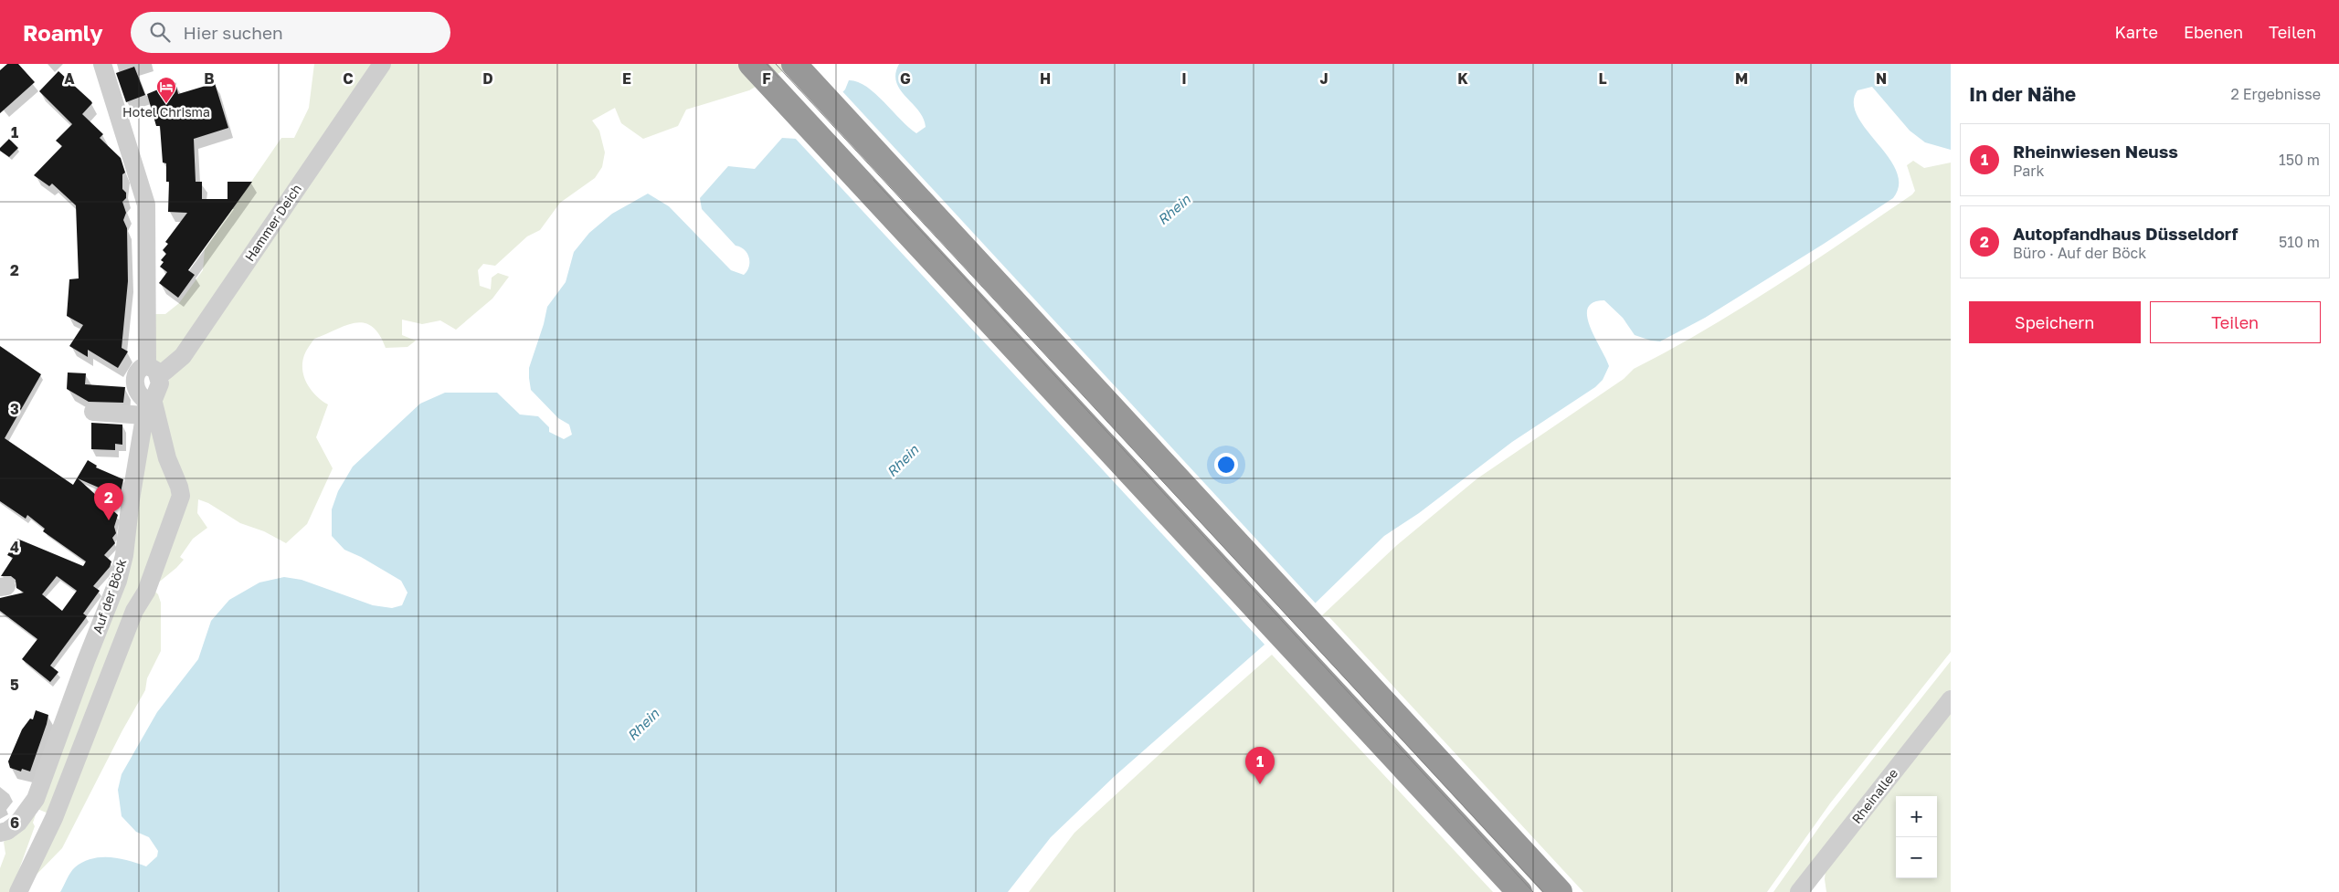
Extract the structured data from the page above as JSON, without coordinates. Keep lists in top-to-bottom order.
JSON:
{
  "streets": {
    "street": ["Hammer Deich", "Auf der Böck", "Rheinallee"]
  },
  "crossings": [
    ["Hammer Deich", "Auf der Böck"]
  ],
  "water": ["Rhein"],
  "places": {
    "hotel": ["Hotel Chrisma"]
  },
  "page": {
    "header": "Roamly",
    "search": "Hier suchen",
    "nav": ["Karte", "Ebenen", "Teilen"],
    "heading": ["In der Nähe", "2 Ergebnisse"],
    "list": [
      {
        "mark": "1",
        "name": "Rheinwiesen Neuss",
        "note": "Park",
        "value": "150 m"
      },
      {
        "mark": "2",
        "name": "Autopfandhaus Düsseldorf",
        "note": "Büro · Auf der Böck",
        "value": "510 m"
      }
    ],
    "buttons": ["Speichern", "Teilen"],
    "pins": ["2", "1"],
    "map_buttons": ["+", "−"]
  },
  "grid": {
    "columns": [
      "A",
      "B",
      "C",
      "D",
      "E",
      "F",
      "G",
      "H",
      "I",
      "J",
      "K",
      "L",
      "M",
      "N"
    ],
    "rows": [
      "1",
      "2",
      "3",
      "4",
      "5",
      "6"
    ]
  }
}
